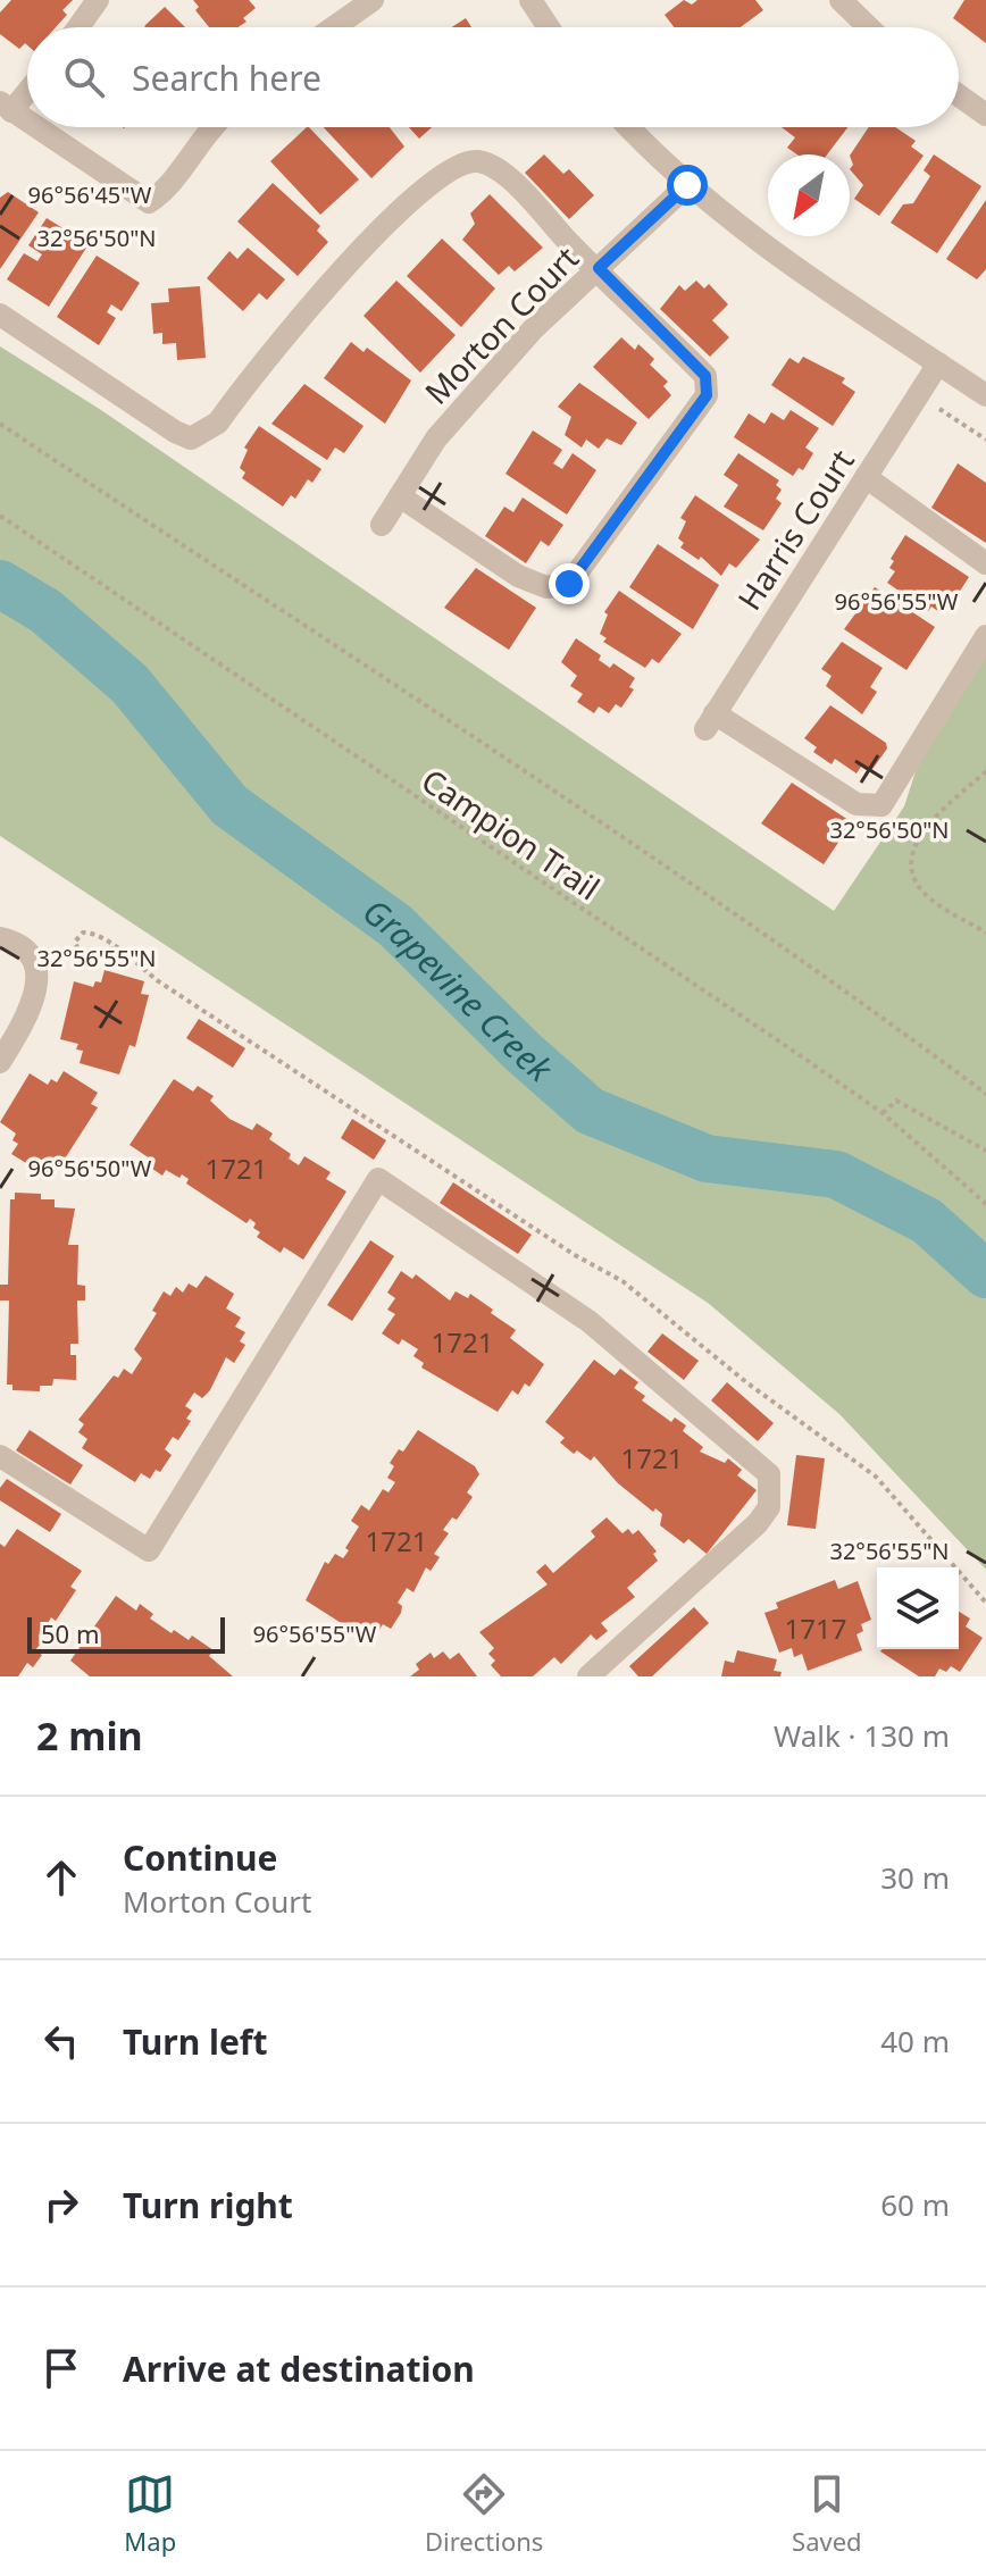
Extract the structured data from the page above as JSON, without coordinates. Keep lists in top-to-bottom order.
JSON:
{
  "streets": {
    "street": ["Morton Court", "Harris Court"],
    "path": ["Campion Trail"]
  },
  "water": ["Grapevine Creek"],
  "house_numbers": [
    "1721",
    "1721",
    "1721",
    "1721",
    "1717"
  ],
  "scale_bar": "50 m",
  "north": "bottom left",
  "page": {
    "search": "Search here",
    "scale": "50 m",
    "heading": ["2 min", "Walk · 130 m"],
    "list": [
      ["Continue", "Morton Court", "30 m"],
      ["Turn left", "40 m"],
      ["Turn right", "60 m"],
      "Arrive at destination"
    ],
    "nav": ["Map", "Directions", "Saved"]
  },
  "coordinates": [
    "96°56'45\"W",
    "32°56'50\"N",
    "96°56'55\"W",
    "32°56'55\"N",
    "96°56'50\"W"
  ]
}
